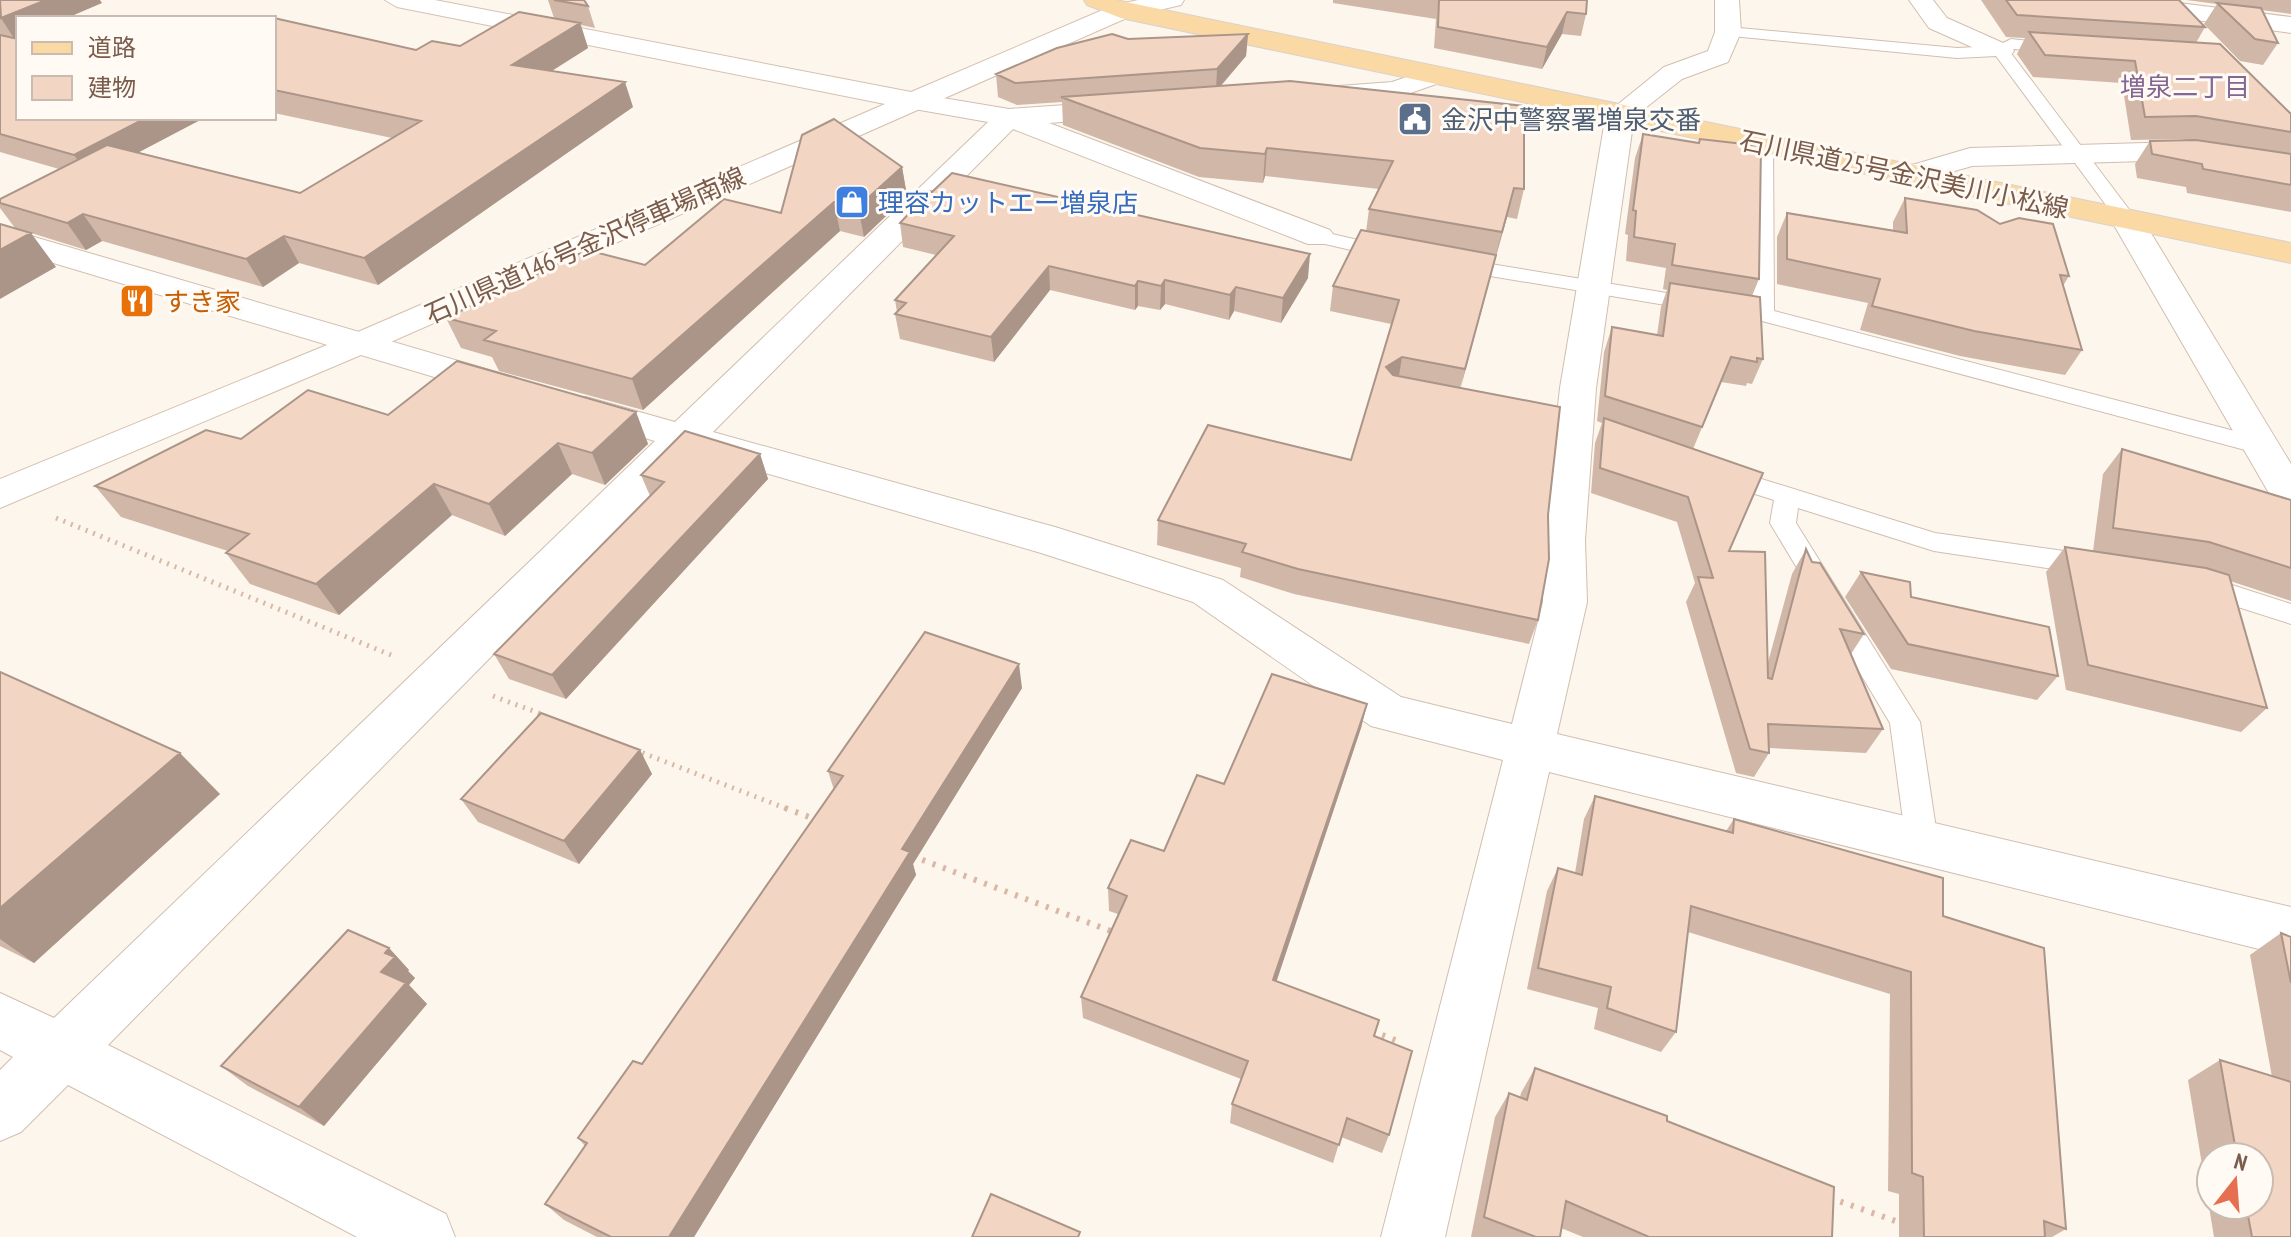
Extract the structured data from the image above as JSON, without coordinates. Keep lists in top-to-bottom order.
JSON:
{
  "streets": {
    "main road": ["石川県道25号金沢美川小松線"],
    "street": ["石川県道146号金沢停車場南線"]
  },
  "crossings": [
    ["石川県道25号金沢美川小松線", "石川県道146号金沢停車場南線"]
  ],
  "districts": ["増泉二丁目"],
  "places": {
    "public building": ["金沢中警察署増泉交番"],
    "shop": ["理容カットエー増泉店"],
    "restaurant": ["すき家"]
  },
  "legend": ["道路", "建物"],
  "north": "top"
}
